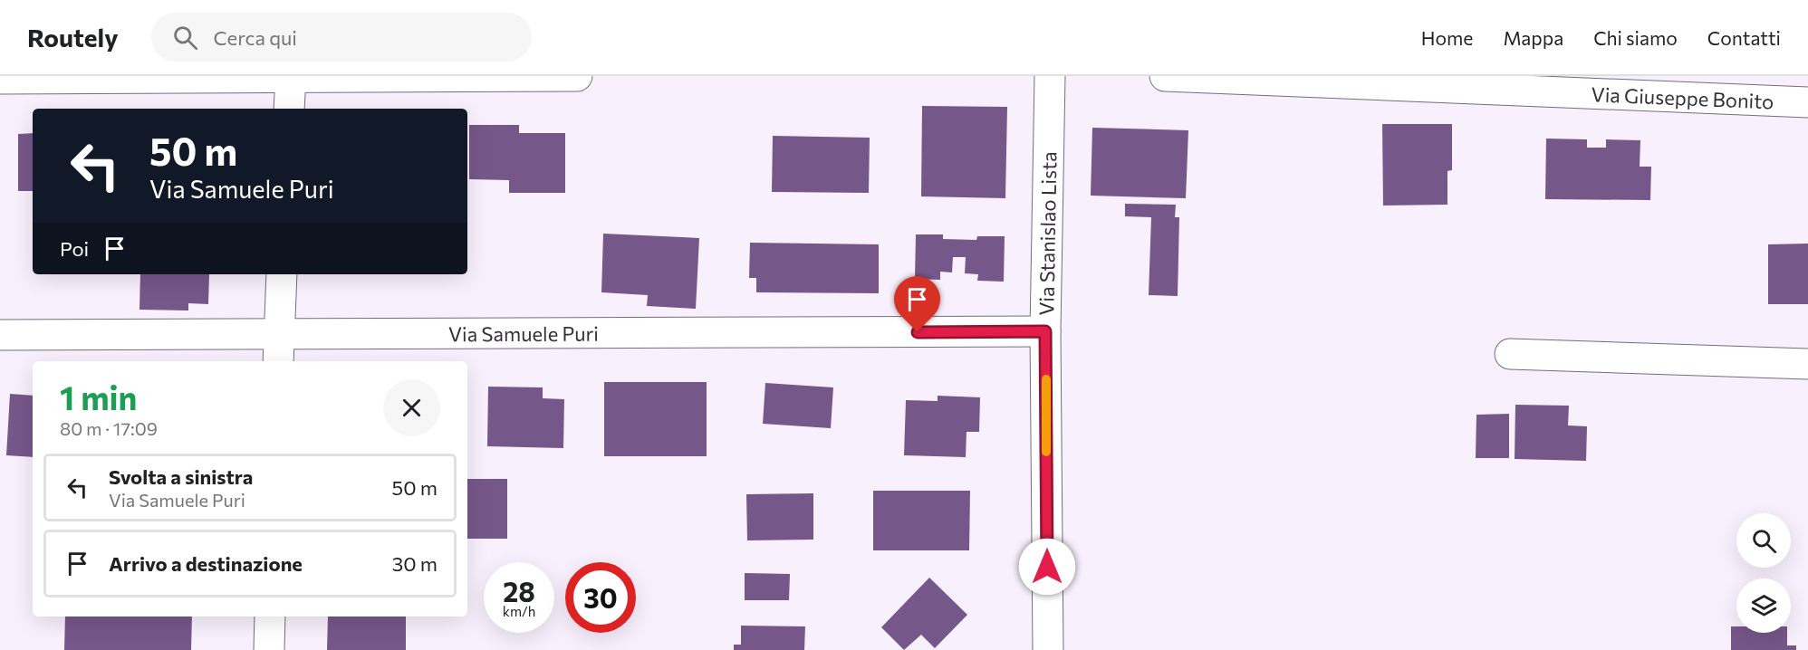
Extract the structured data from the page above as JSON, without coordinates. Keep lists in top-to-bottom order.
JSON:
{
  "streets": {
    "street": ["Via Giuseppe Bonito", "Via Stanislao Lista", "Via Samuele Puri"]
  },
  "crossings": [
    ["Via Stanislao Lista", "Via Samuele Puri"]
  ],
  "page": {
    "header": "Routely",
    "search": "Cerca qui",
    "nav": [
      "Home",
      "Mappa",
      "Chi siamo",
      "Contatti"
    ],
    "turn": ["50 m", "Via Samuele Puri"],
    "then": "Poi",
    "heading": ["1 min", "80 m · 17:09"],
    "list": [
      {
        "name": "Svolta a sinistra",
        "note": "Via Samuele Puri",
        "value": "50 m"
      },
      {
        "name": "Arrivo a destinazione",
        "value": "30 m"
      }
    ],
    "speed": "28 km/h",
    "limit": "30"
  }
}
